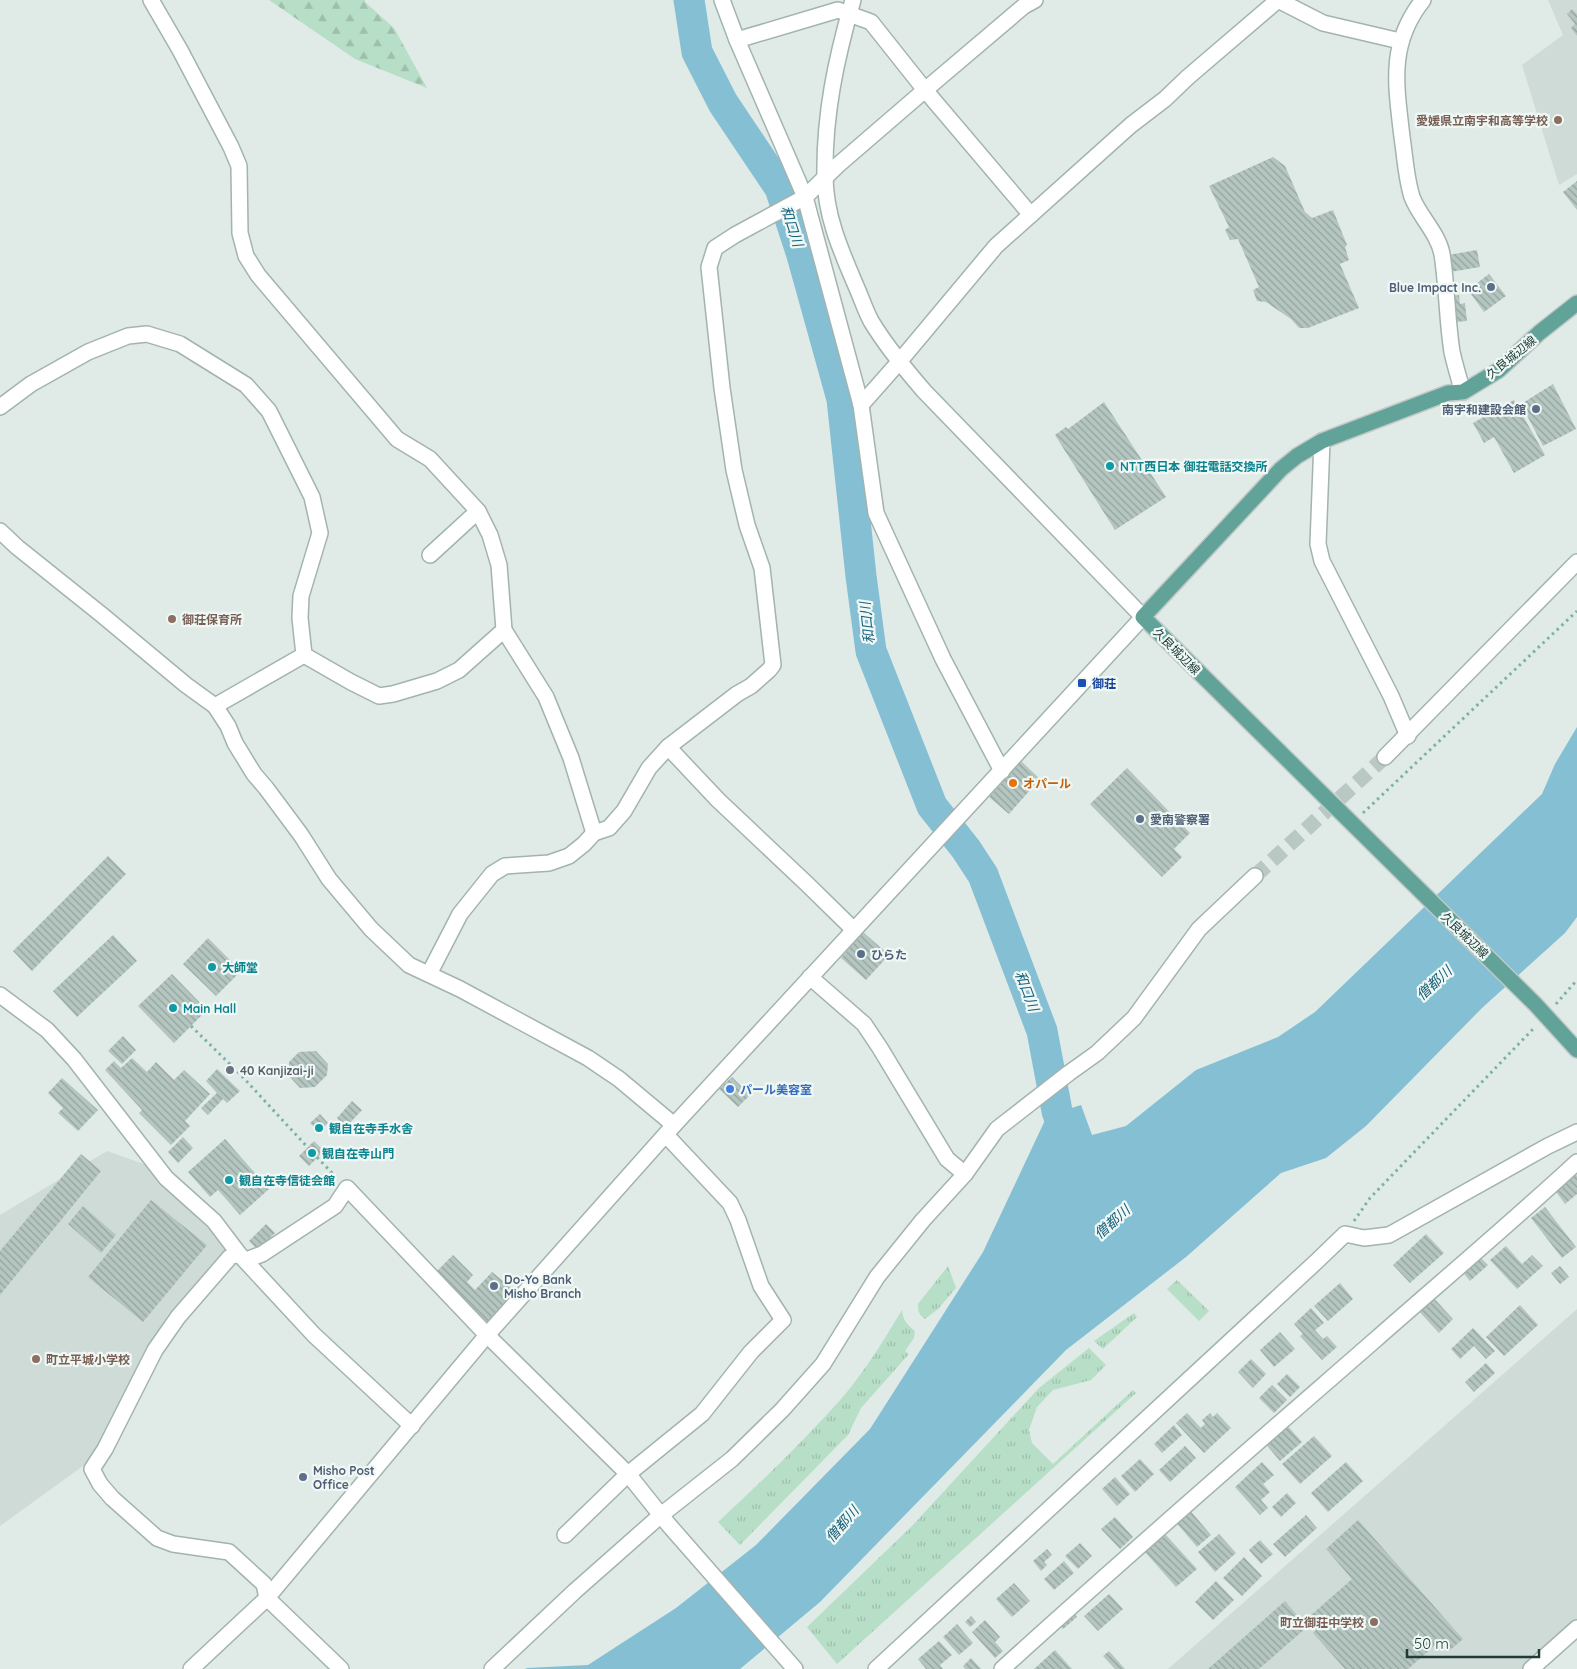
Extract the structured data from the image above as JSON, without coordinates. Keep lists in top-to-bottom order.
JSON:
{
  "streets": {
    "main road": ["久良城辺線"]
  },
  "water": ["和口川", "僧都川"],
  "places": {
    "other": [
      "愛媛県立南宇和高等学校",
      "Blue Impact Inc.",
      "南宇和建設会館",
      "NTT西日本 御荘電話交換所",
      "御荘保育所",
      "オパール",
      "愛南警察署",
      "ひらた",
      "大師堂",
      "Main Hall",
      "40 Kanjizai-ji",
      "パール美容室",
      "観自在寺手水舎",
      "観自在寺山門",
      "観自在寺信徒会館",
      "Do-Yo Bank Misho Branch",
      "町立平城小学校",
      "Misho Post Office",
      "町立御荘中学校"
    ],
    "transit": ["御荘"]
  },
  "scale_bar": "50 m"
}
